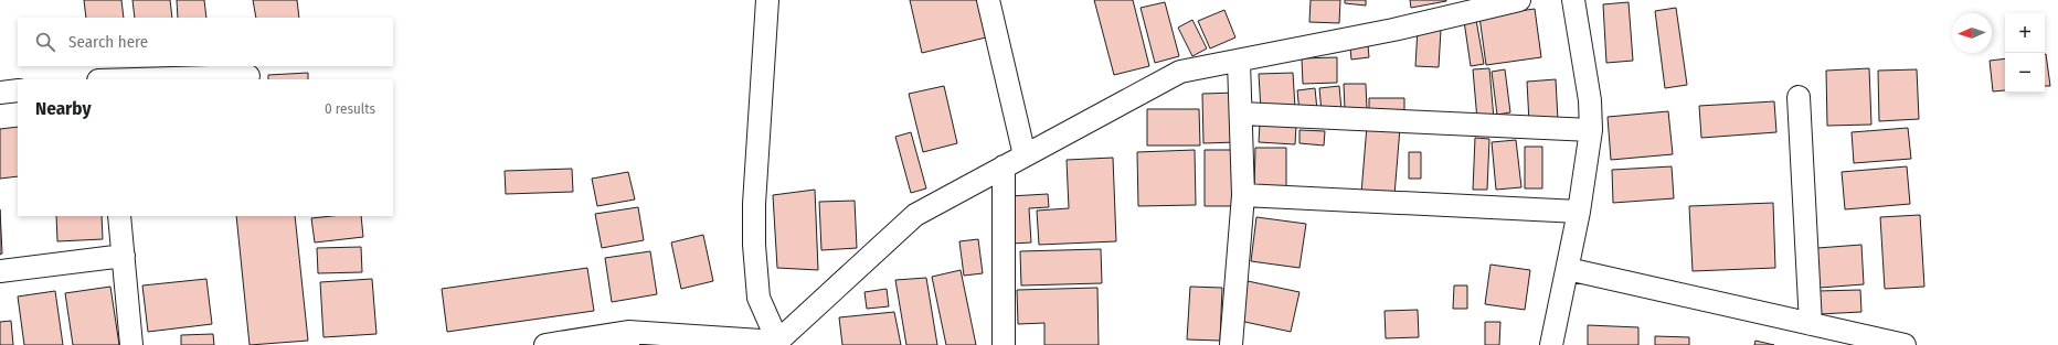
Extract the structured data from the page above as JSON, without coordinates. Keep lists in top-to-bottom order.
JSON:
{
  "north": "left",
  "page": {
    "map_buttons": ["+", "−"],
    "search": "Search here",
    "heading": ["Nearby", "0 results"]
  }
}
